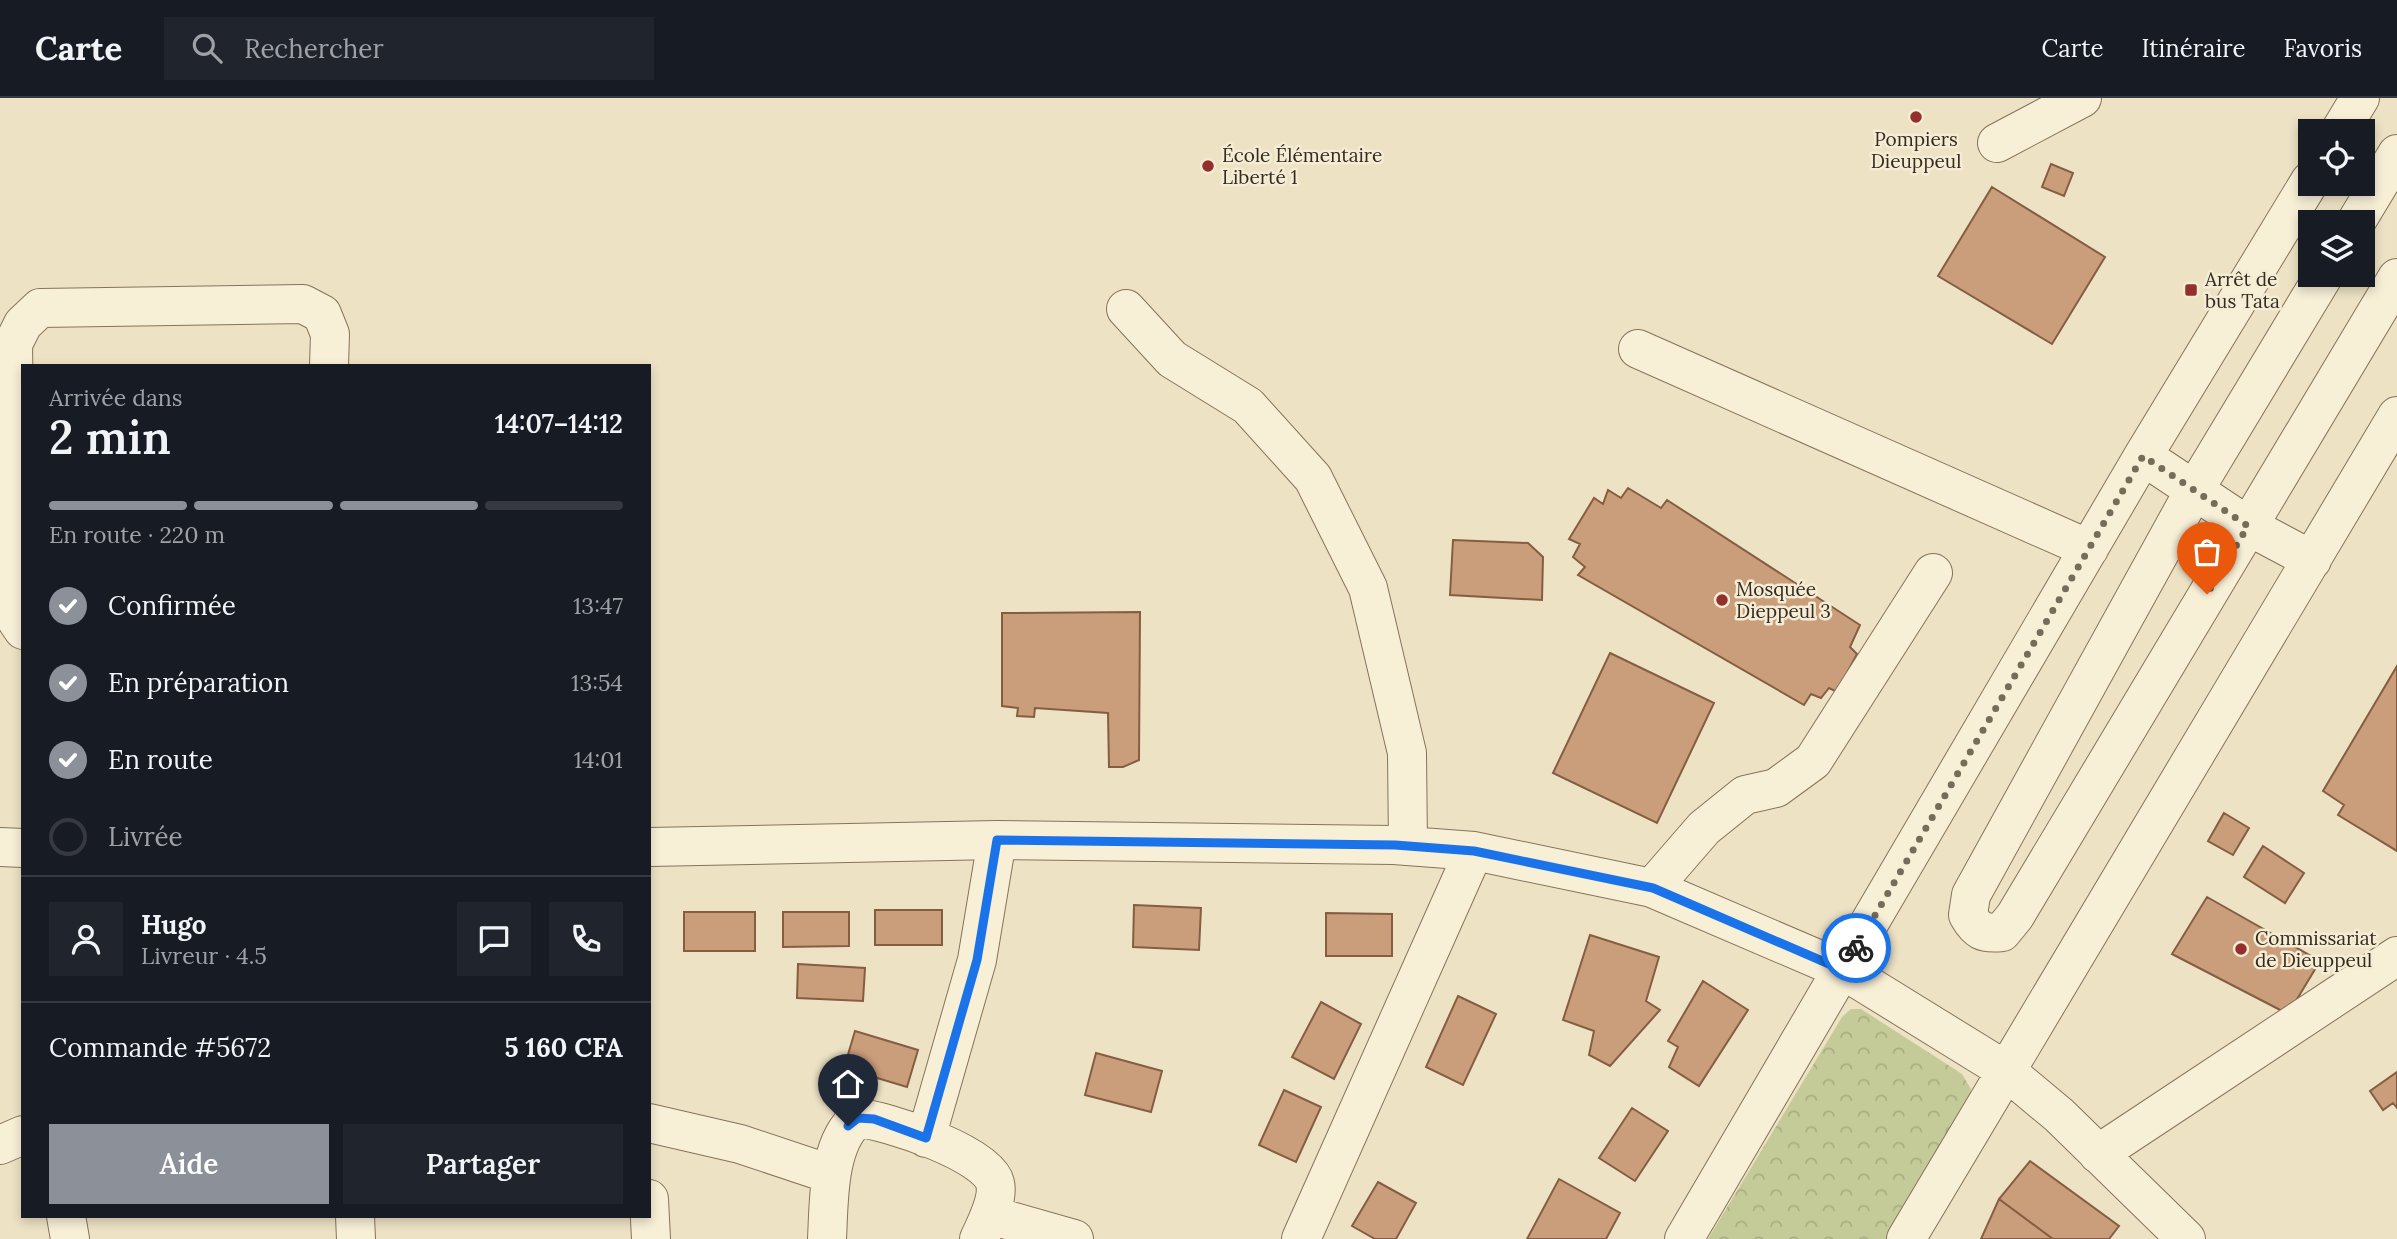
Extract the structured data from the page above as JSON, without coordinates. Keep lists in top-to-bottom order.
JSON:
{
  "places": {
    "other": [
      "Pompiers Dieuppeul",
      "École Élémentaire Liberté 1",
      "Mosquée Dieppeul 3",
      "Commissariat de Dieuppeul"
    ],
    "transit": ["Arrêt de bus Tata"]
  },
  "page": {
    "header": "Carte",
    "search": "Rechercher",
    "nav": ["Carte", "Itinéraire", "Favoris"],
    "heading": ["2 min", "Arrivée dans", "14:07–14:12"],
    "panel": [
      "Hugo",
      "Livreur · 4.5",
      "Commande #5672",
      "5 160 CFA"
    ],
    "bar": "En route · 220 m",
    "list": [
      ["Confirmée", "13:47"],
      ["En préparation", "13:54"],
      ["En route", "14:01"],
      "Livrée"
    ],
    "buttons": ["Aide", "Partager"]
  }
}
